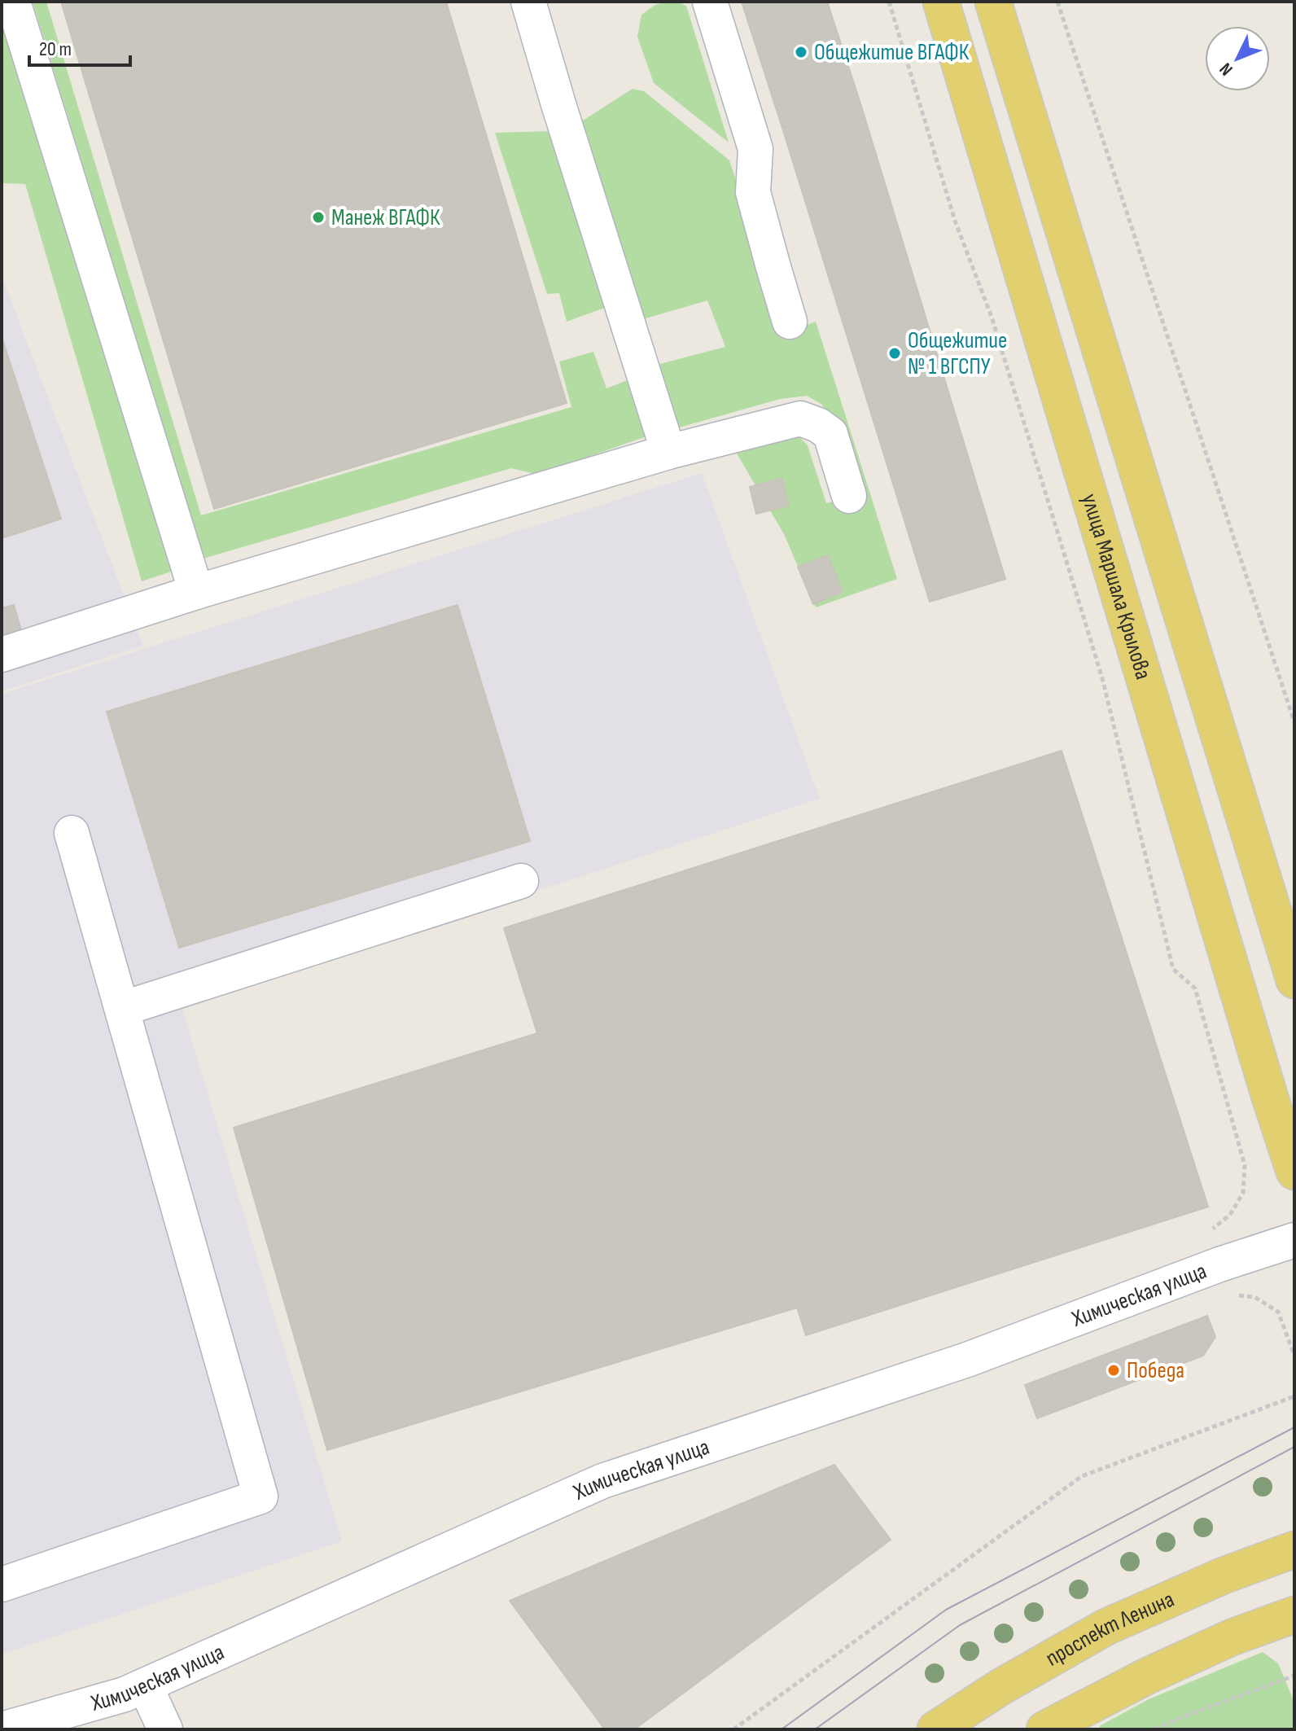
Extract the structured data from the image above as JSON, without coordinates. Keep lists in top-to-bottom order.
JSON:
{
  "streets": {
    "main road": ["улица Маршала Крылова", "проспект Ленина"],
    "street": ["Химическая улица"]
  },
  "places": [
    "Общежитие ВГАФК",
    "Манеж ВГАФК",
    "Общежитие № 1 ВГСПУ",
    "Победа"
  ],
  "scale_bar": "20 m",
  "north": "bottom left"
}
